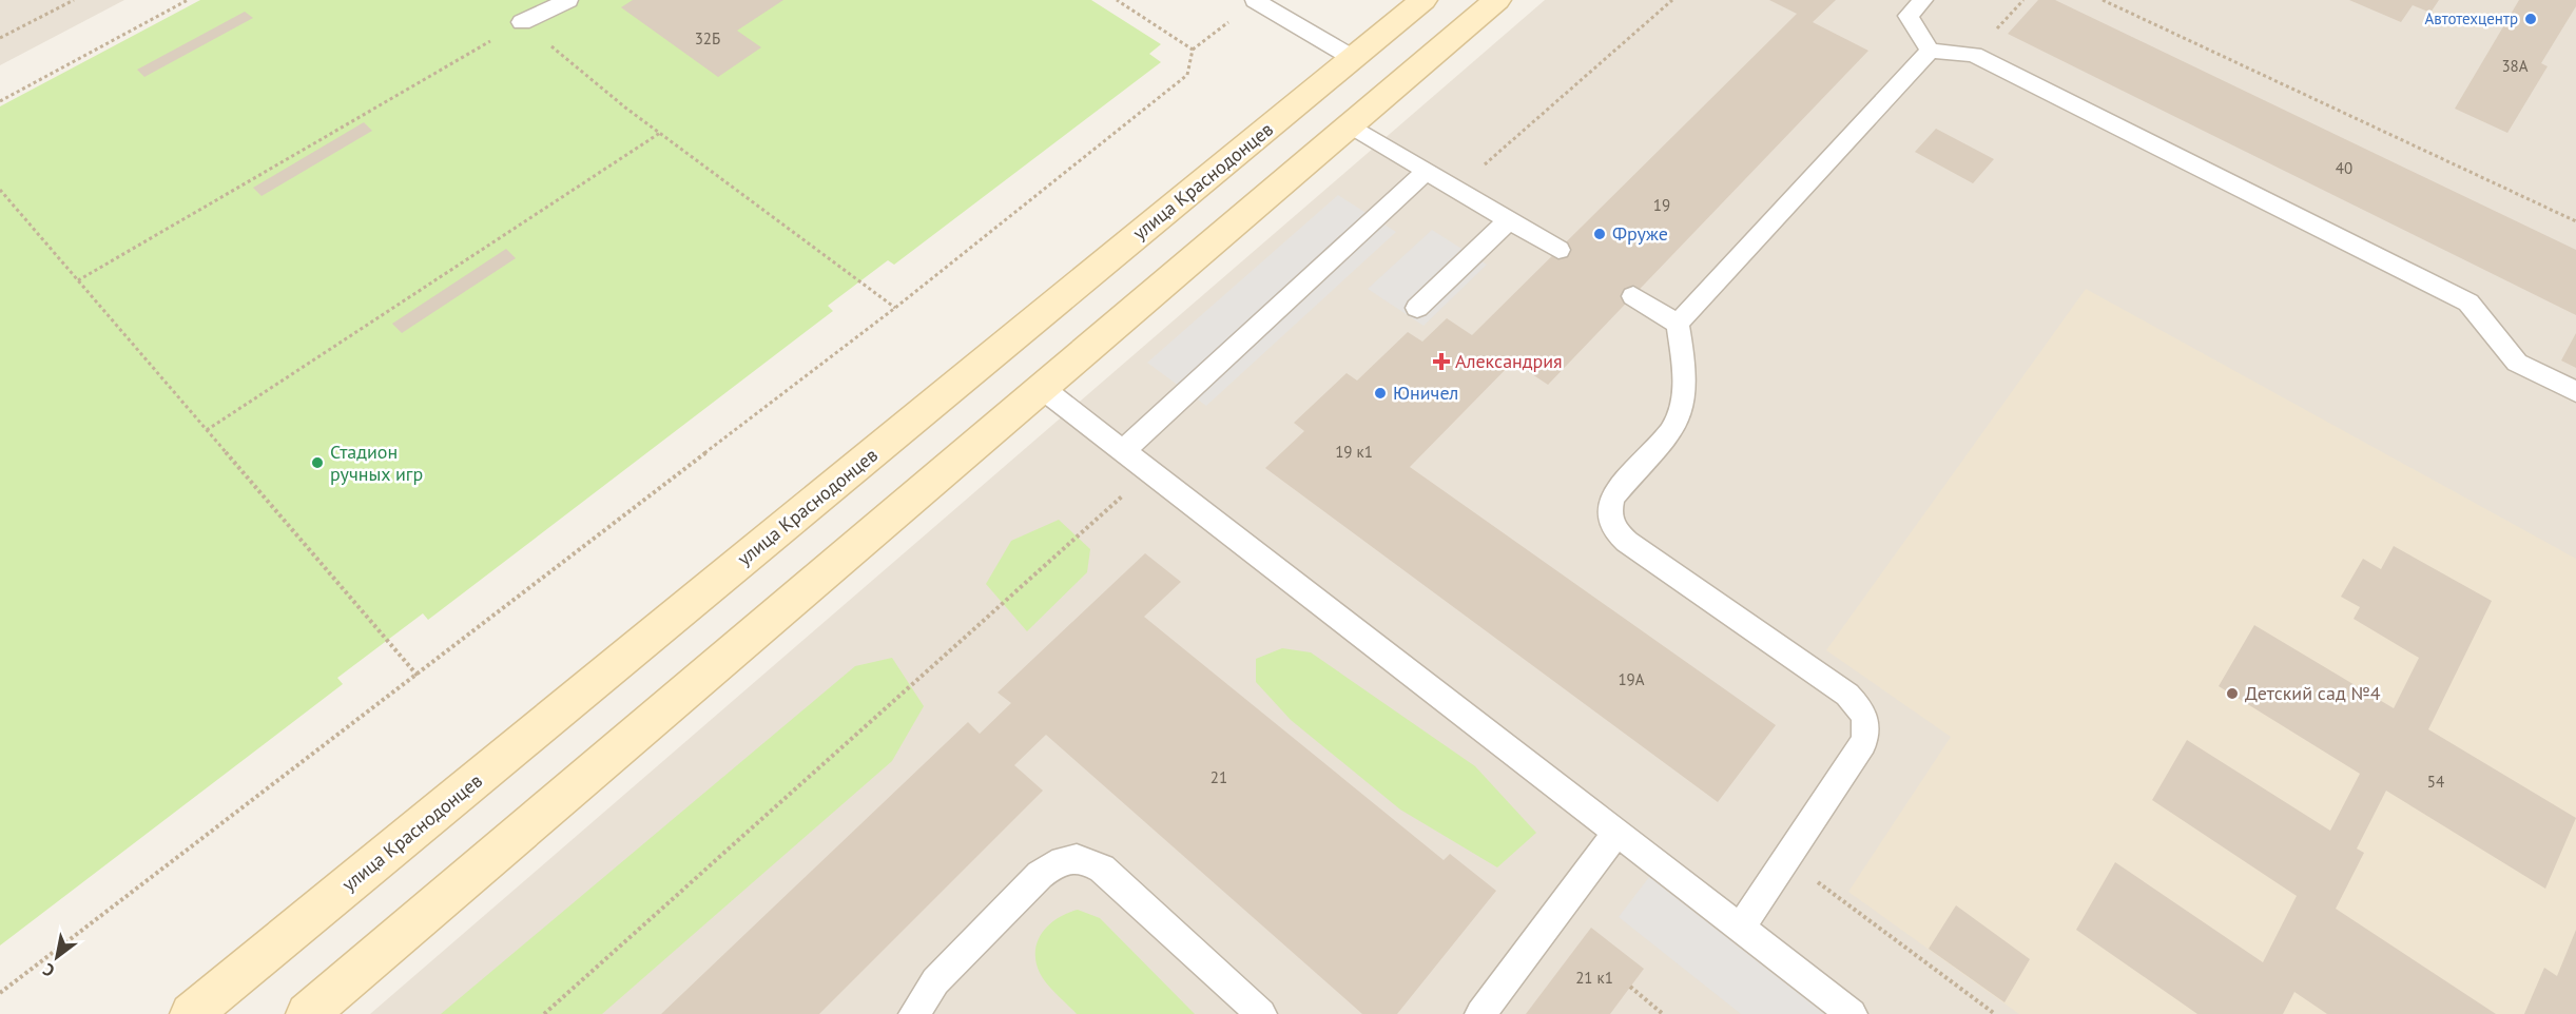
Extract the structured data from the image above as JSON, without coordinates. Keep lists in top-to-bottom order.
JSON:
{
  "streets": {
    "main road": ["улица Краснодонцев"]
  },
  "places": {
    "other": [
      "Автотехцентр",
      "Фруже",
      "Юничел",
      "Стадион ручных игр",
      "Детский сад №4"
    ],
    "health": ["Александрия"]
  },
  "house_numbers": [
    "32Б",
    "38А",
    "40",
    "19",
    "19 к1",
    "19А",
    "21",
    "54",
    "21 к1"
  ],
  "north": "bottom left"
}
